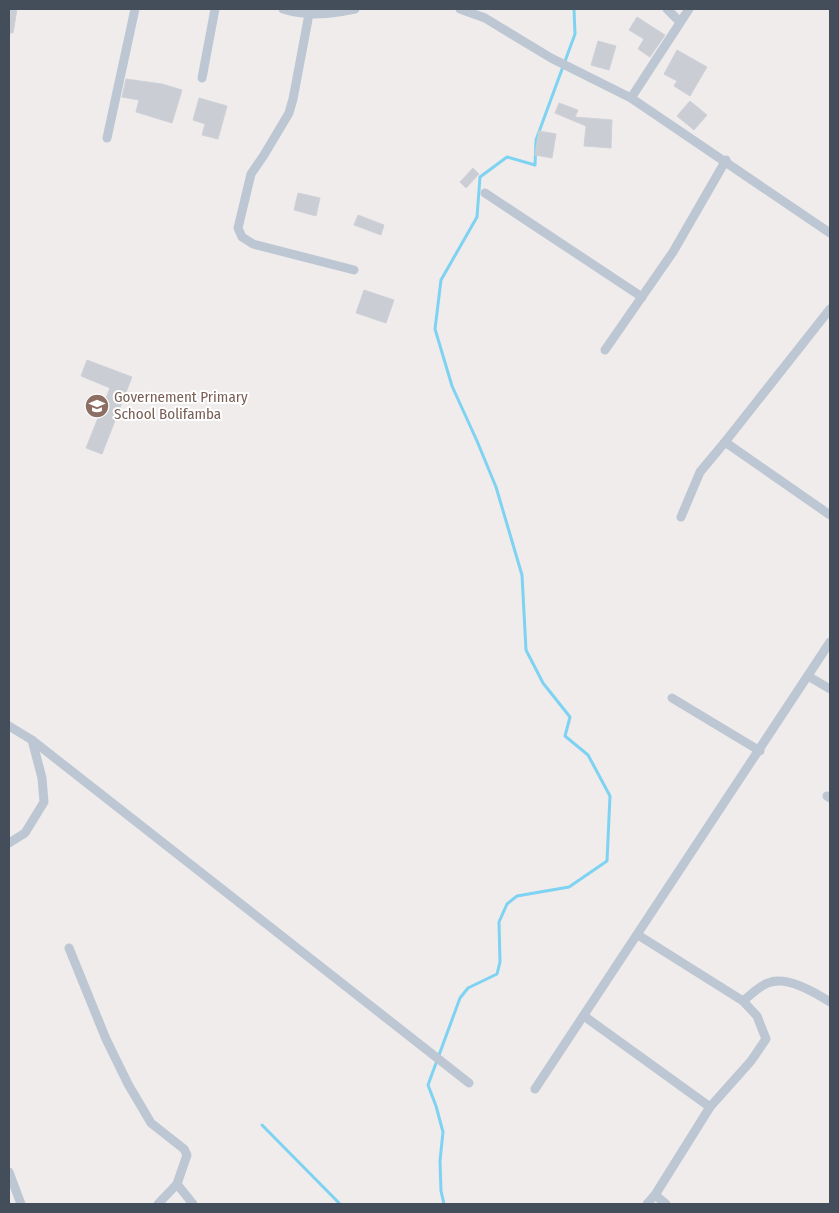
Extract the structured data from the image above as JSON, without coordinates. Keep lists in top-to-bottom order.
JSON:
{
  "places": {
    "school or university": ["Governement Primary School Bolifamba"]
  }
}
